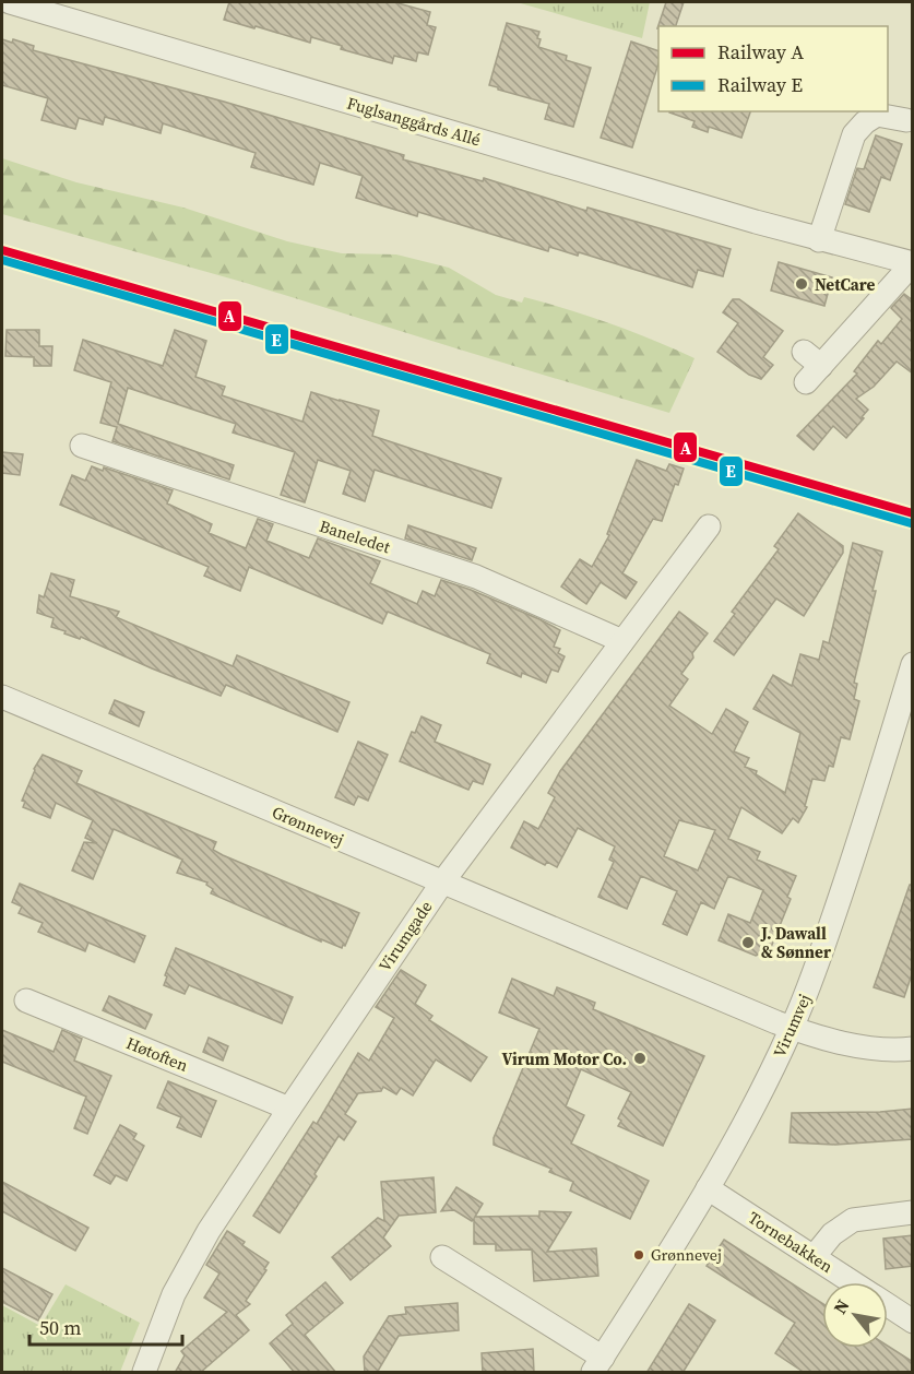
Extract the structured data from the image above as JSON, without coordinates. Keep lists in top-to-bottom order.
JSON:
{
  "streets": {
    "street": [
      "Fuglsanggårds Allé",
      "Baneledet",
      "Grønnevej",
      "Virumgade",
      "Virumvej",
      "Høtoften",
      "Tornebakken"
    ]
  },
  "crossings": [
    ["Baneledet", "Virumgade"],
    ["Grønnevej", "Virumgade"],
    ["Grønnevej", "Virumvej"],
    ["Virumgade", "Høtoften"],
    ["Virumvej", "Tornebakken"]
  ],
  "places": [
    "NetCare",
    "J. Dawall & Sønner",
    "Virum Motor Co.",
    "Grønnevej"
  ],
  "lines": ["rail line A", "rail line E"],
  "legend": ["Railway A", "Railway E"],
  "scale_bar": "50 m",
  "north": "top left"
}
